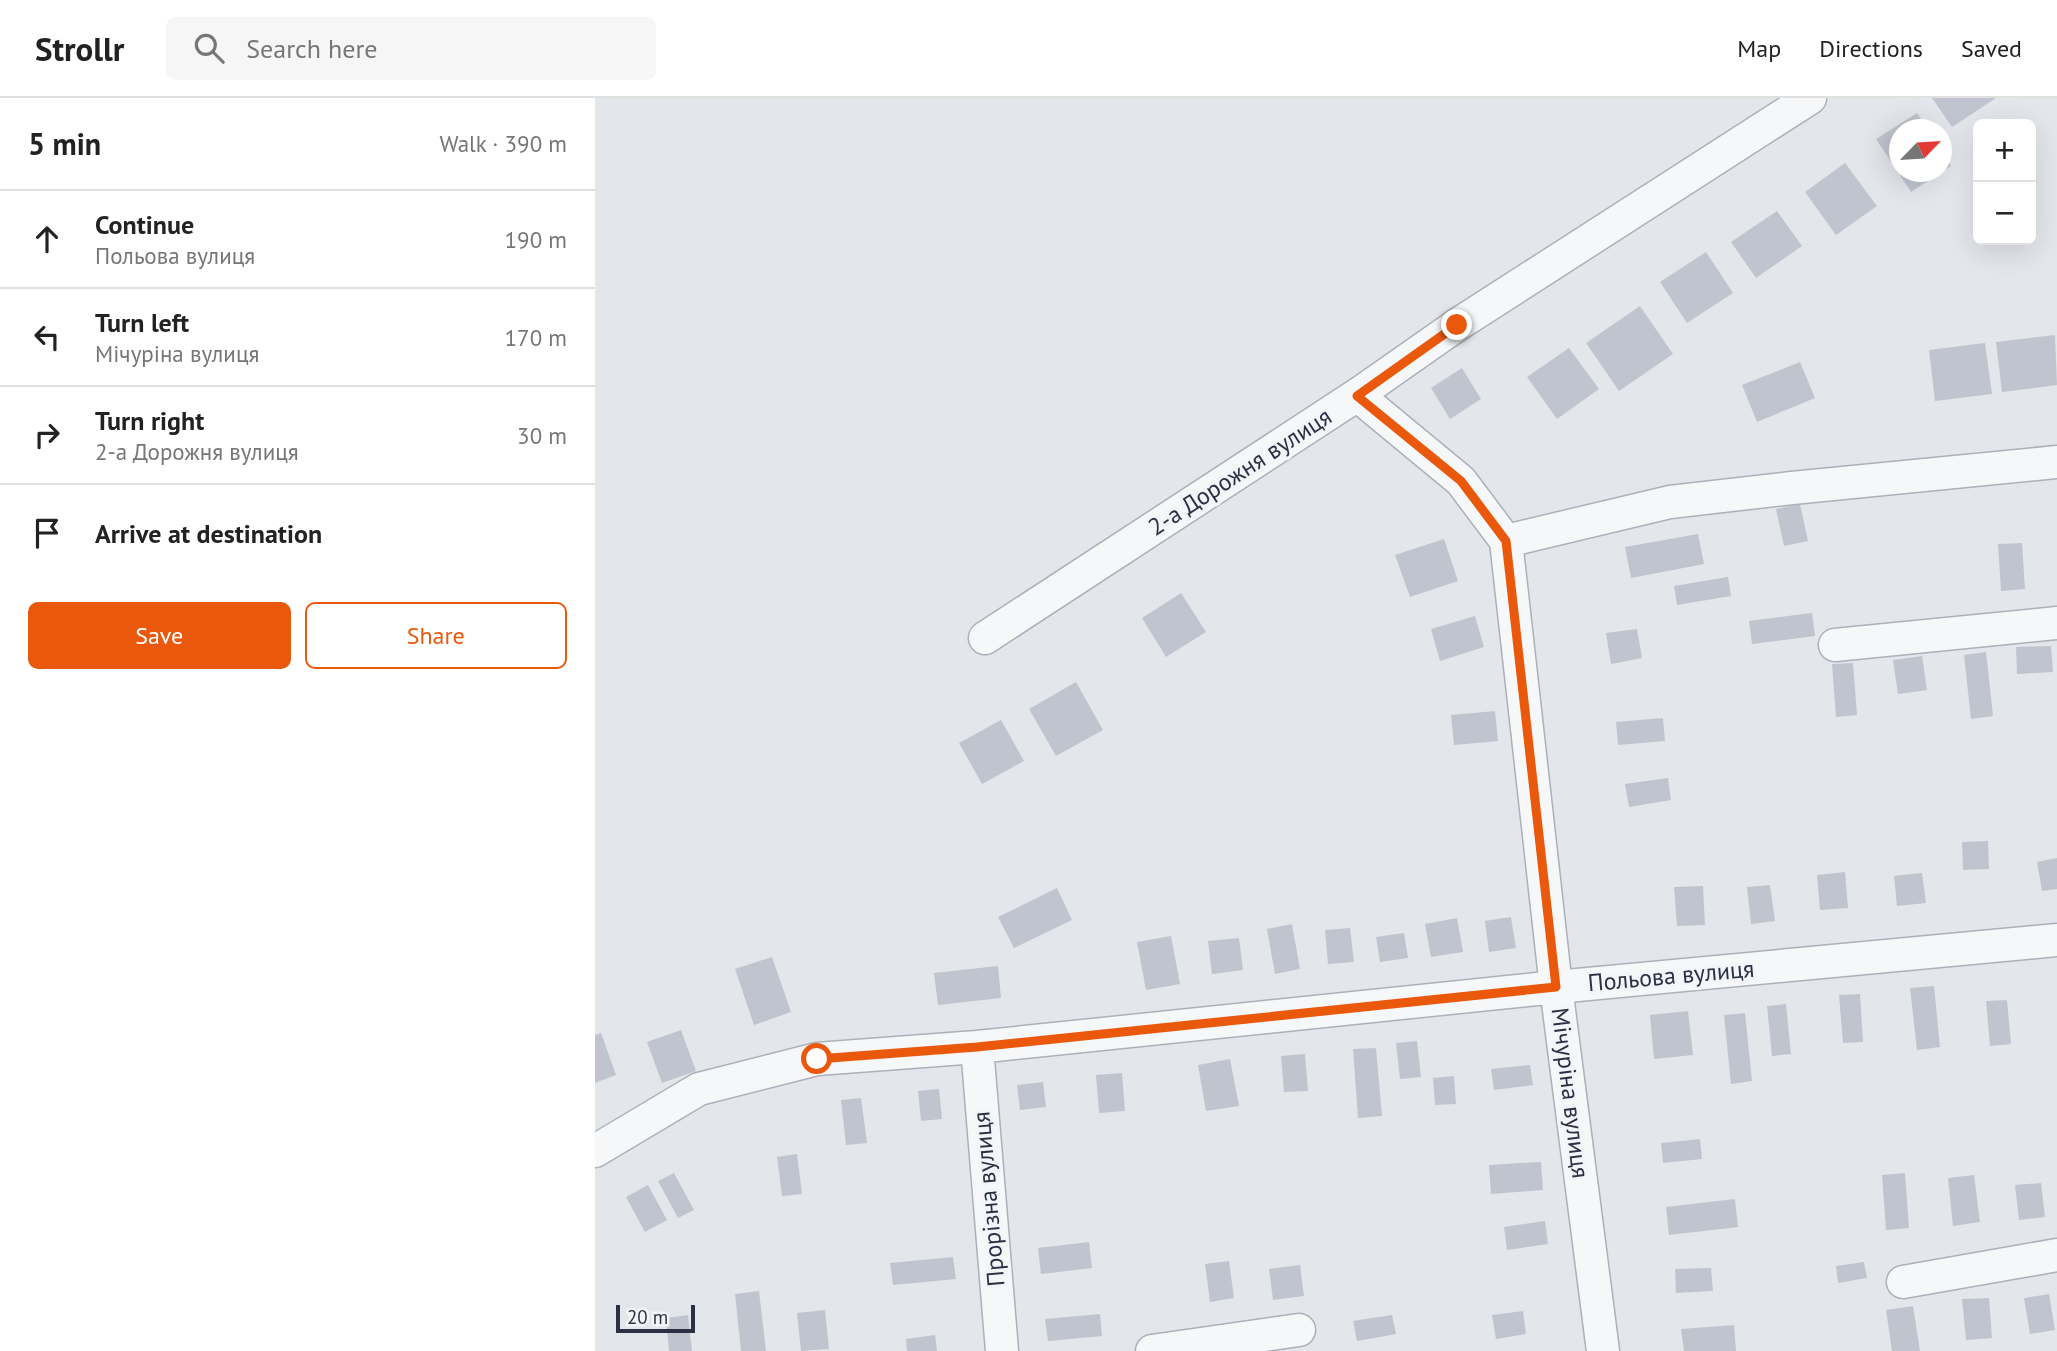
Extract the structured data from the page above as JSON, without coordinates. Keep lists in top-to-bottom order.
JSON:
{
  "streets": {
    "street": [
      "2-а Дорожня вулиця",
      "Польова вулиця",
      "Мічуріна вулиця",
      "Прорізна вулиця"
    ]
  },
  "crossings": [
    ["Польова вулиця", "Мічуріна вулиця"],
    ["Польова вулиця", "Прорізна вулиця"]
  ],
  "scale_bar": "20 m",
  "north": "top right",
  "page": {
    "header": "Strollr",
    "search": "Search here",
    "nav": ["Map", "Directions", "Saved"],
    "heading": ["5 min", "Walk · 390 m"],
    "map_buttons": ["+", "−"],
    "list": [
      ["Continue", "Польова вулиця", "190 m"],
      ["Turn left", "Мічуріна вулиця", "170 m"],
      ["Turn right", "2-а Дорожня вулиця", "30 m"],
      "Arrive at destination"
    ],
    "buttons": ["Save", "Share"],
    "scale": "20 m"
  }
}
